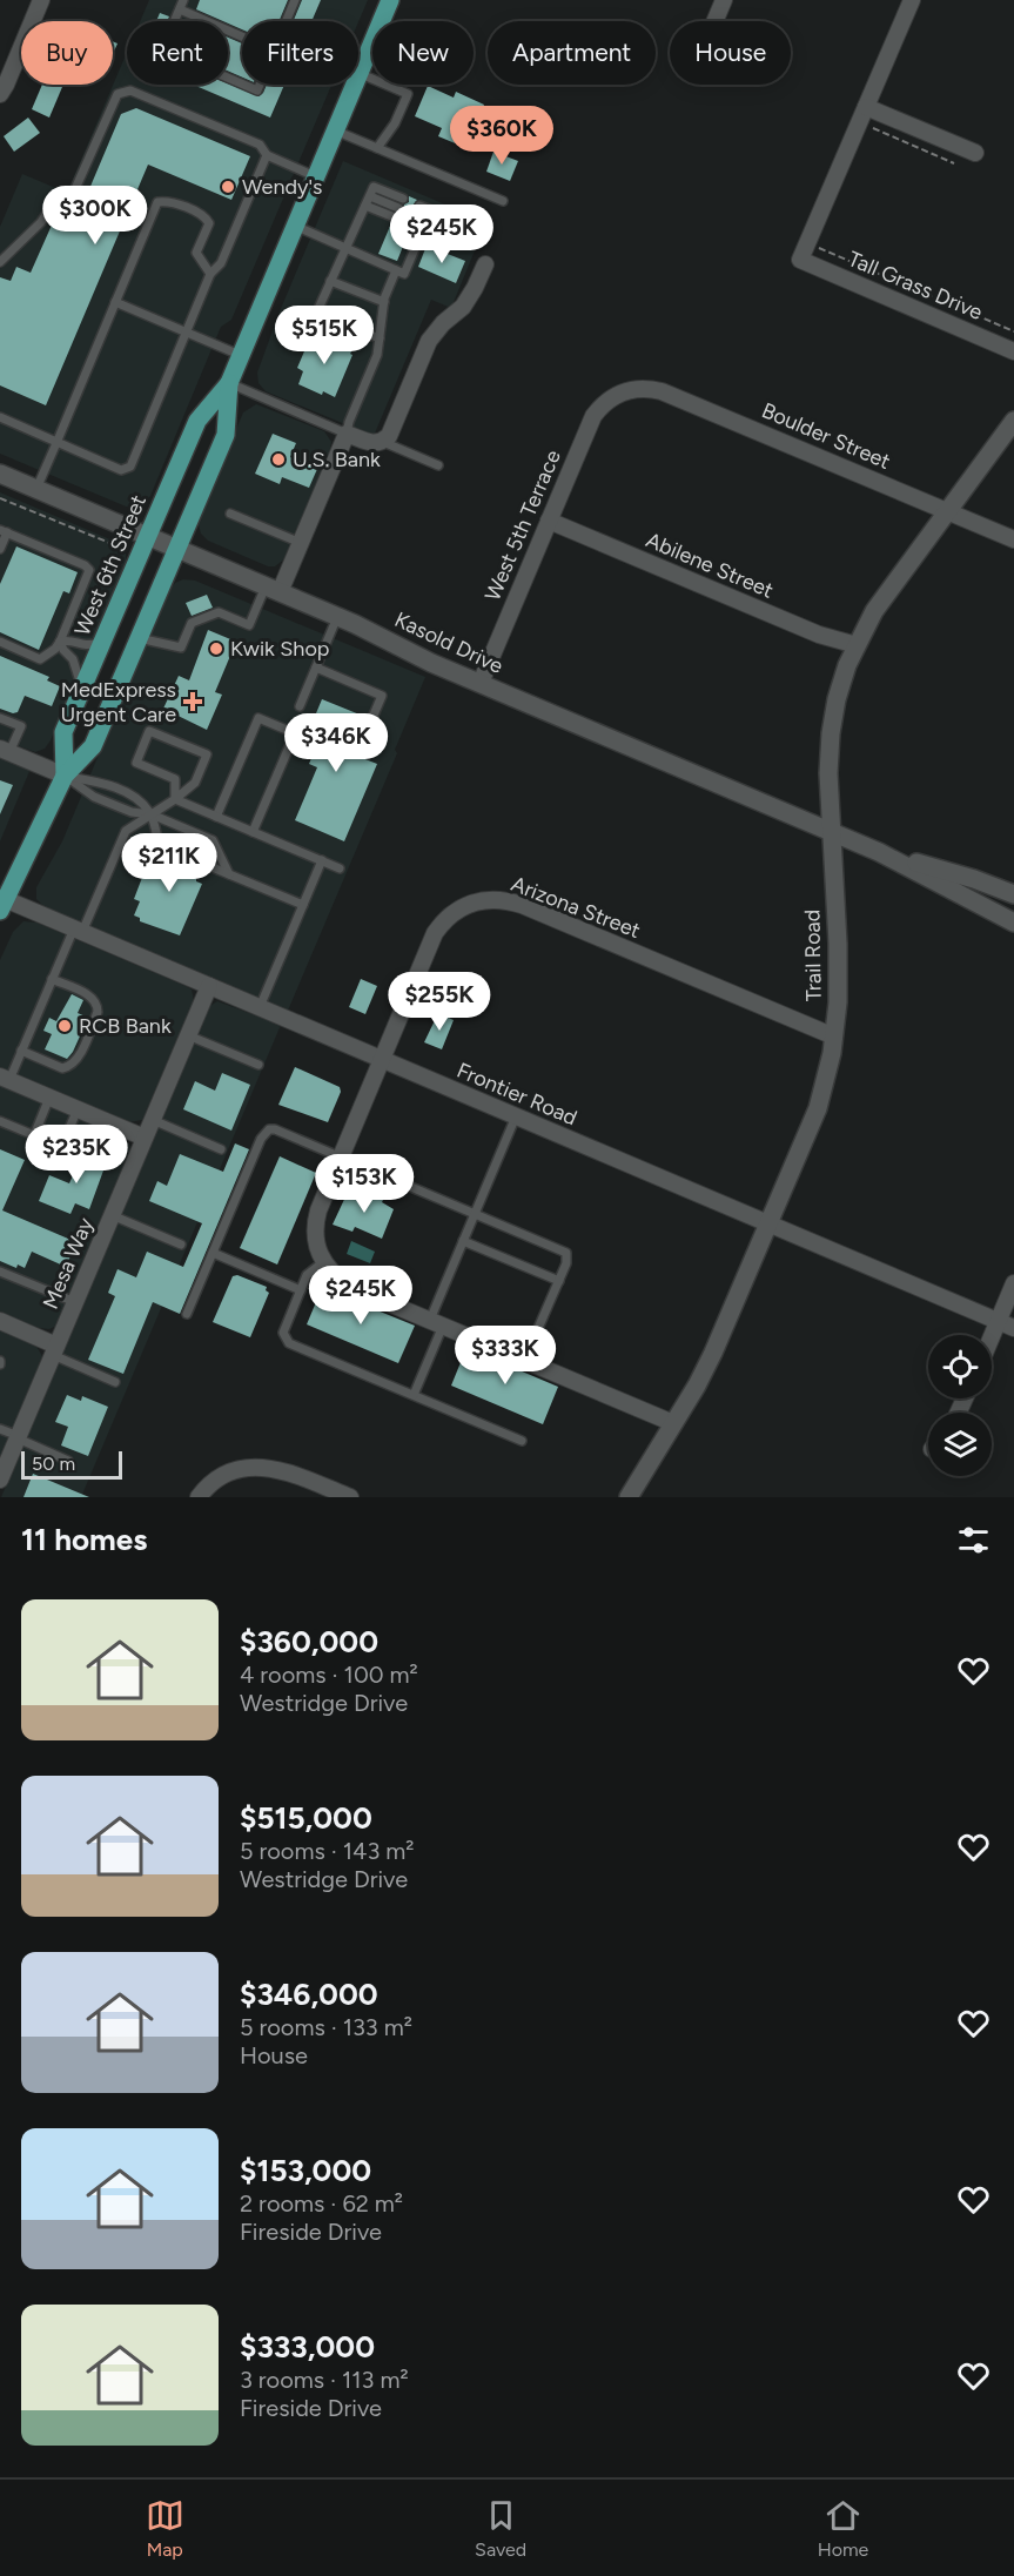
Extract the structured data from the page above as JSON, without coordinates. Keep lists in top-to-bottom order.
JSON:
{
  "streets": {
    "main road": ["West 6th Street", "Kasold Drive", "Trail Road"],
    "street": [
      "Tall Grass Drive",
      "Boulder Street",
      "West 5th Terrace",
      "Abilene Street",
      "Arizona Street",
      "Frontier Road",
      "Mesa Way"
    ]
  },
  "crossings": [
    ["Boulder Street", "West 5th Terrace"],
    ["Boulder Street", "Trail Road"],
    ["West 5th Terrace", "Abilene Street"],
    ["West 5th Terrace", "Kasold Drive"],
    ["West 6th Street", "Kasold Drive"],
    ["West 6th Street", "Frontier Road"],
    ["Abilene Street", "Trail Road"],
    ["Kasold Drive", "Trail Road"],
    ["Arizona Street", "Trail Road"],
    ["Arizona Street", "Frontier Road"],
    ["Trail Road", "Frontier Road"],
    ["Frontier Road", "Mesa Way"]
  ],
  "places": {
    "other": [
      "Wendy's",
      "U.S. Bank",
      "Kwik Shop",
      "RCB Bank"
    ],
    "health": ["MedExpress Urgent Care"]
  },
  "scale_bar": "50 m",
  "page": {
    "chip": [
      "Buy",
      "Rent",
      "Filters",
      "New",
      "Apartment",
      "House"
    ],
    "price": [
      "$360K",
      "$300K",
      "$245K",
      "$515K",
      "$346K",
      "$211K",
      "$255K",
      "$235K",
      "$153K",
      "$245K",
      "$333K"
    ],
    "scale": "50 m",
    "heading": "11 homes",
    "list": [
      {
        "name": "$360,000",
        "note": "4 rooms · 100 m² · Westridge Drive"
      },
      {
        "name": "$515,000",
        "note": "5 rooms · 143 m² · Westridge Drive"
      },
      {
        "name": "$346,000",
        "note": "5 rooms · 133 m² · House"
      },
      {
        "name": "$153,000",
        "note": "2 rooms · 62 m² · Fireside Drive"
      },
      {
        "name": "$333,000",
        "note": "3 rooms · 113 m² · Fireside Drive"
      }
    ],
    "tabs": ["Map", "Saved", "Home"]
  }
}
